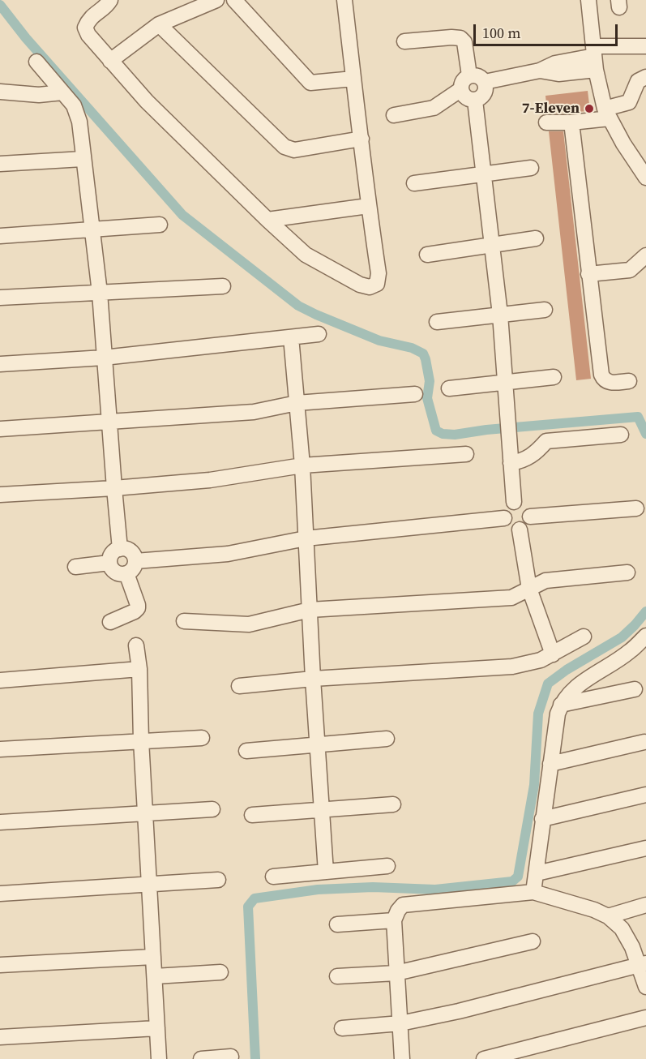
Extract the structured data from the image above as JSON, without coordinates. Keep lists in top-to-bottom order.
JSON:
{
  "places": ["7-Eleven"],
  "scale_bar": "100 m"
}
